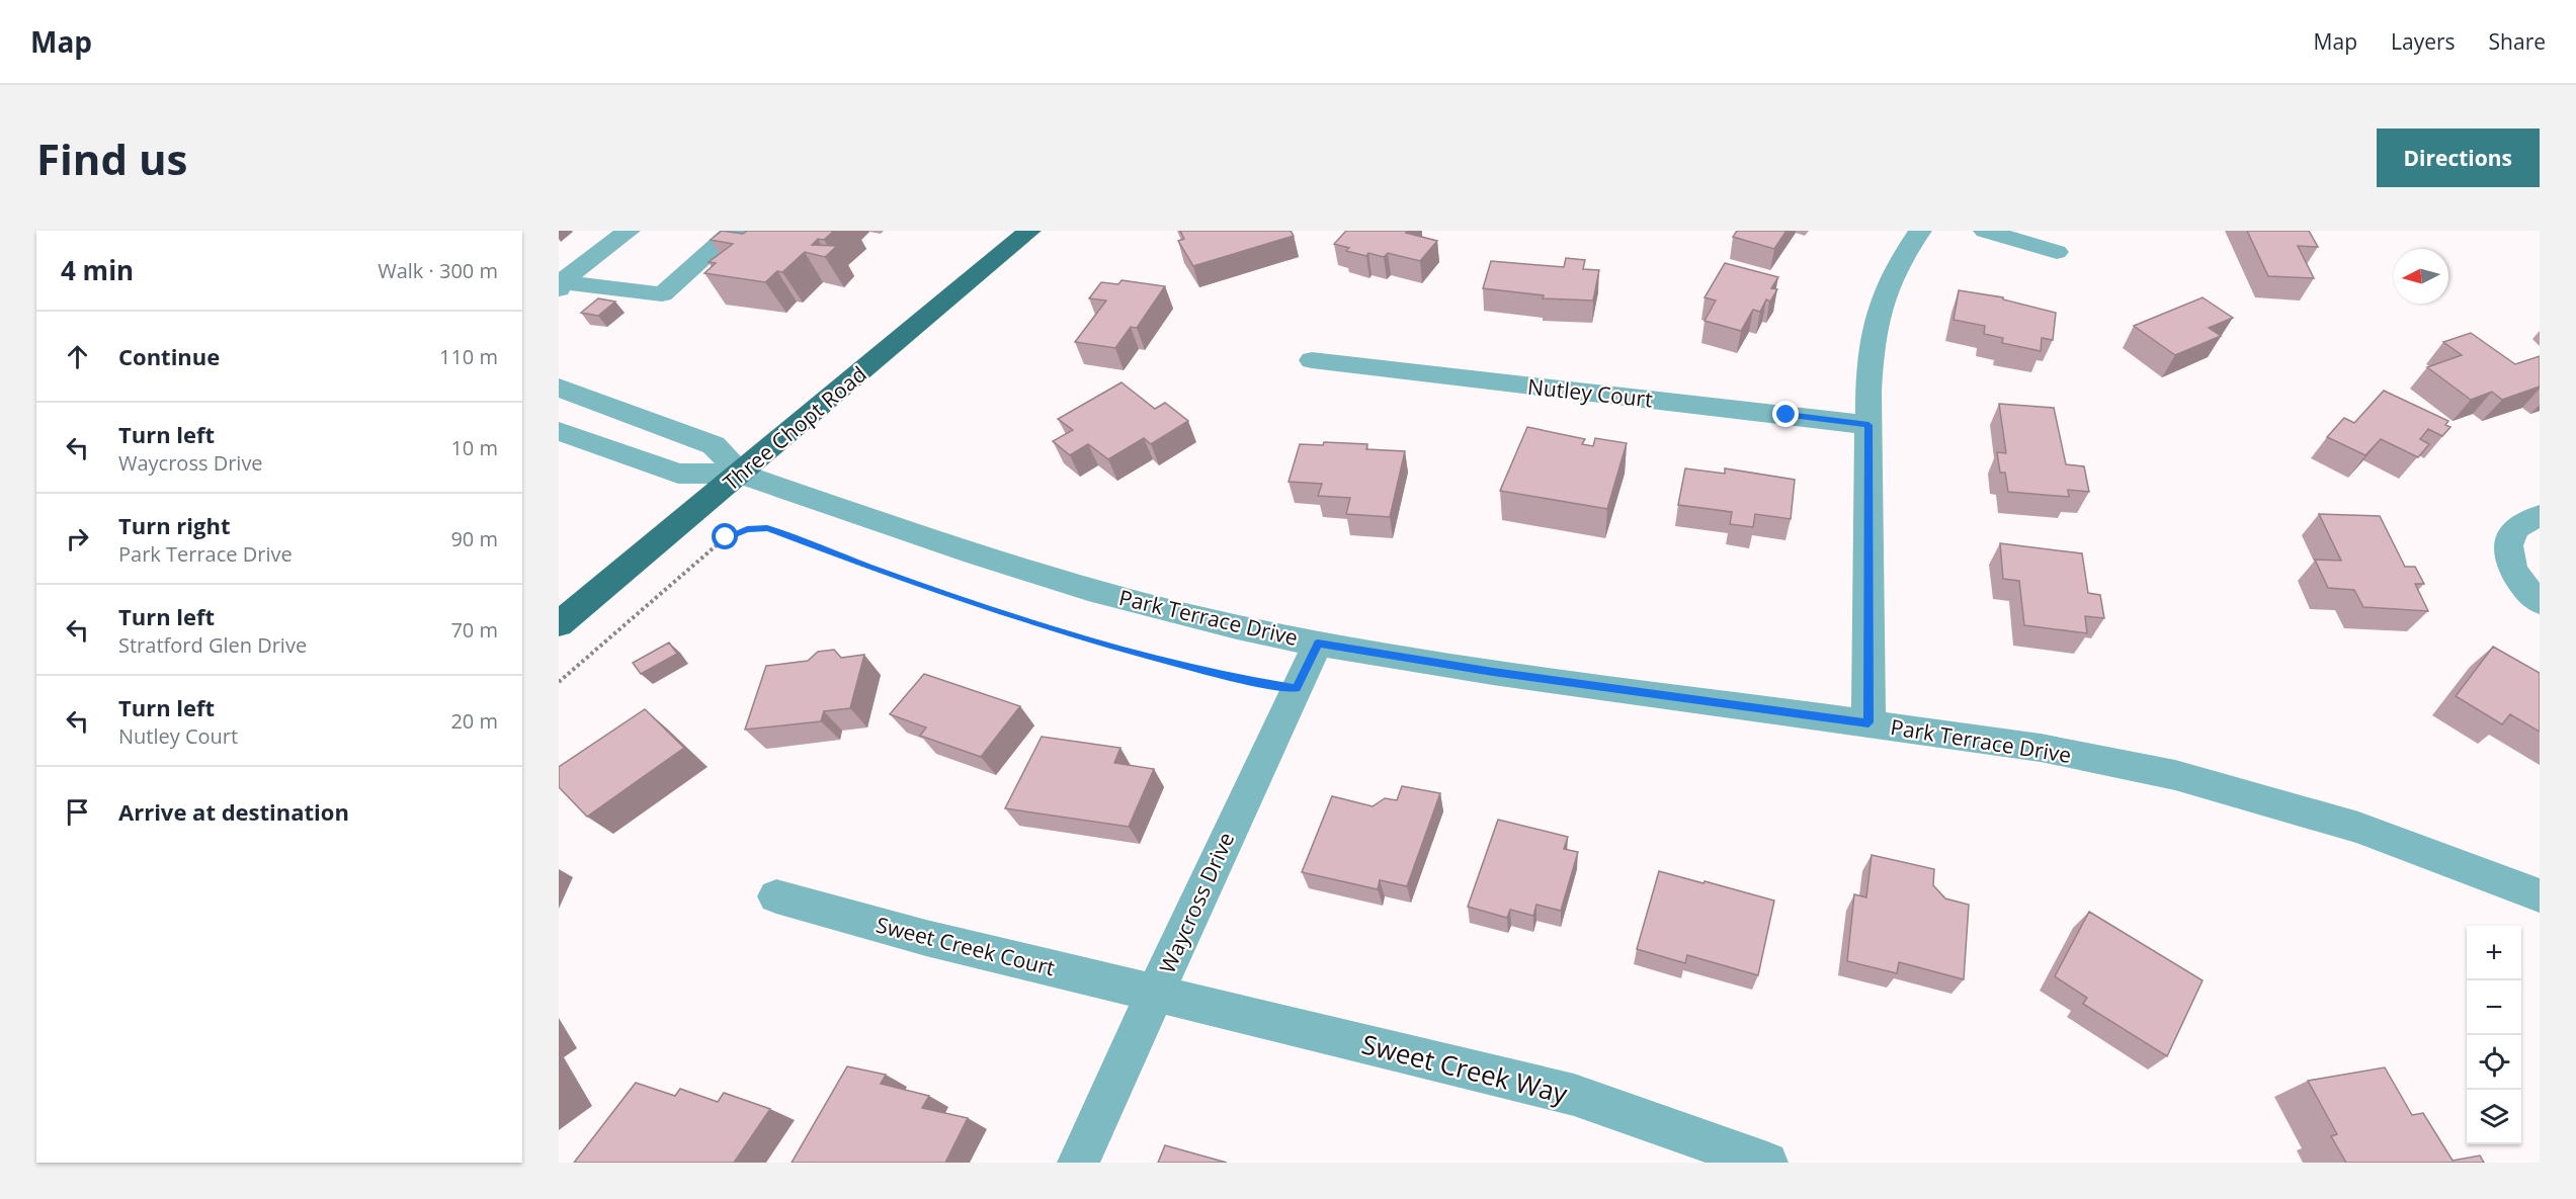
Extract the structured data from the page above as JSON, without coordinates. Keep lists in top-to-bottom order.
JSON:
{
  "streets": {
    "main road": ["Three Chopt Road"],
    "street": [
      "Nutley Court",
      "Park Terrace Drive",
      "Waycross Drive",
      "Sweet Creek Court",
      "Sweet Creek Way"
    ]
  },
  "crossings": [
    ["Three Chopt Road", "Park Terrace Drive"],
    ["Park Terrace Drive", "Waycross Drive"],
    ["Waycross Drive", "Sweet Creek Court"],
    ["Waycross Drive", "Sweet Creek Way"],
    ["Sweet Creek Court", "Sweet Creek Way"]
  ],
  "north": "left",
  "page": {
    "header": "Map",
    "nav": ["Map", "Layers", "Share"],
    "buttons": "Directions",
    "title": "Find us",
    "heading": ["4 min", "Walk · 300 m"],
    "list": [
      ["Continue", "110 m"],
      ["Turn left", "Waycross Drive", "10 m"],
      ["Turn right", "Park Terrace Drive", "90 m"],
      ["Turn left", "Stratford Glen Drive", "70 m"],
      ["Turn left", "Nutley Court", "20 m"],
      "Arrive at destination"
    ],
    "map_buttons": ["+", "−"]
  }
}
